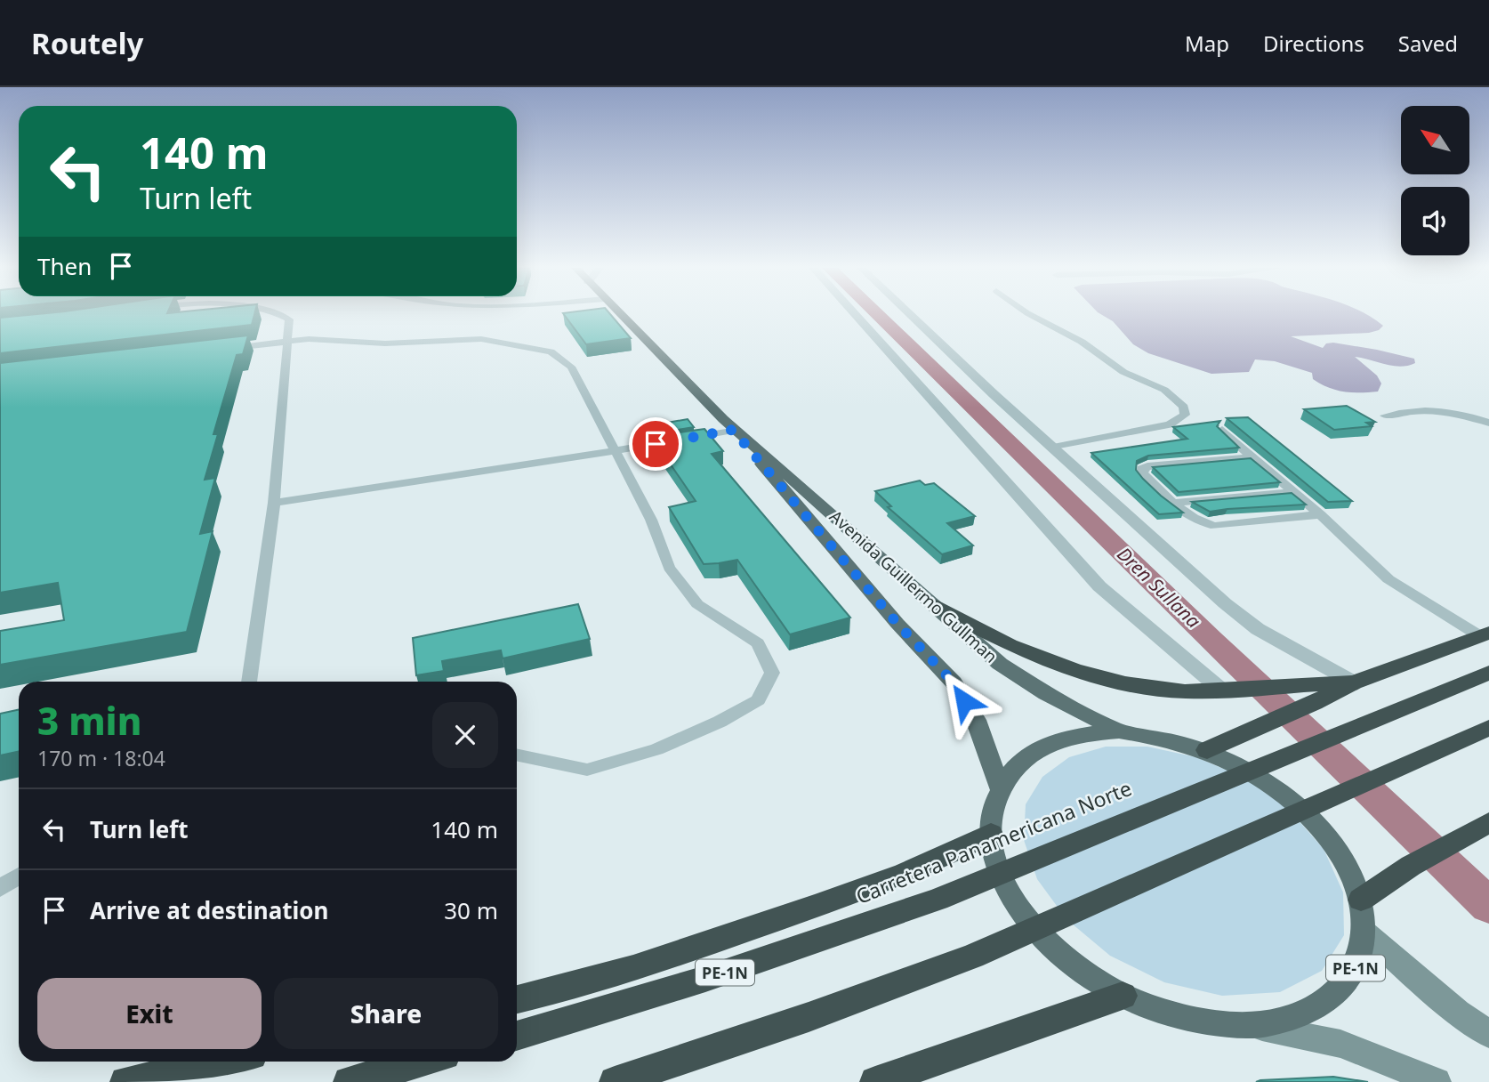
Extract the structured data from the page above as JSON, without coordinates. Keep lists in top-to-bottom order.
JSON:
{
  "streets": {
    "highway": ["Carretera Panamericana Norte", "PE-1N"],
    "main road": ["Avenida Guillermo Gullman"]
  },
  "crossings": [
    ["Avenida Guillermo Gullman", "PE-1N"]
  ],
  "water": ["Dren Sullana"],
  "north": "top left",
  "page": {
    "header": "Routely",
    "nav": ["Map", "Directions", "Saved"],
    "turn": ["140 m", "Turn left"],
    "then": "Then",
    "heading": ["3 min", "170 m · 18:04"],
    "list": [
      {
        "name": "Turn left",
        "value": "140 m"
      },
      {
        "name": "Arrive at destination",
        "value": "30 m"
      }
    ],
    "buttons": ["Exit", "Share"]
  }
}
